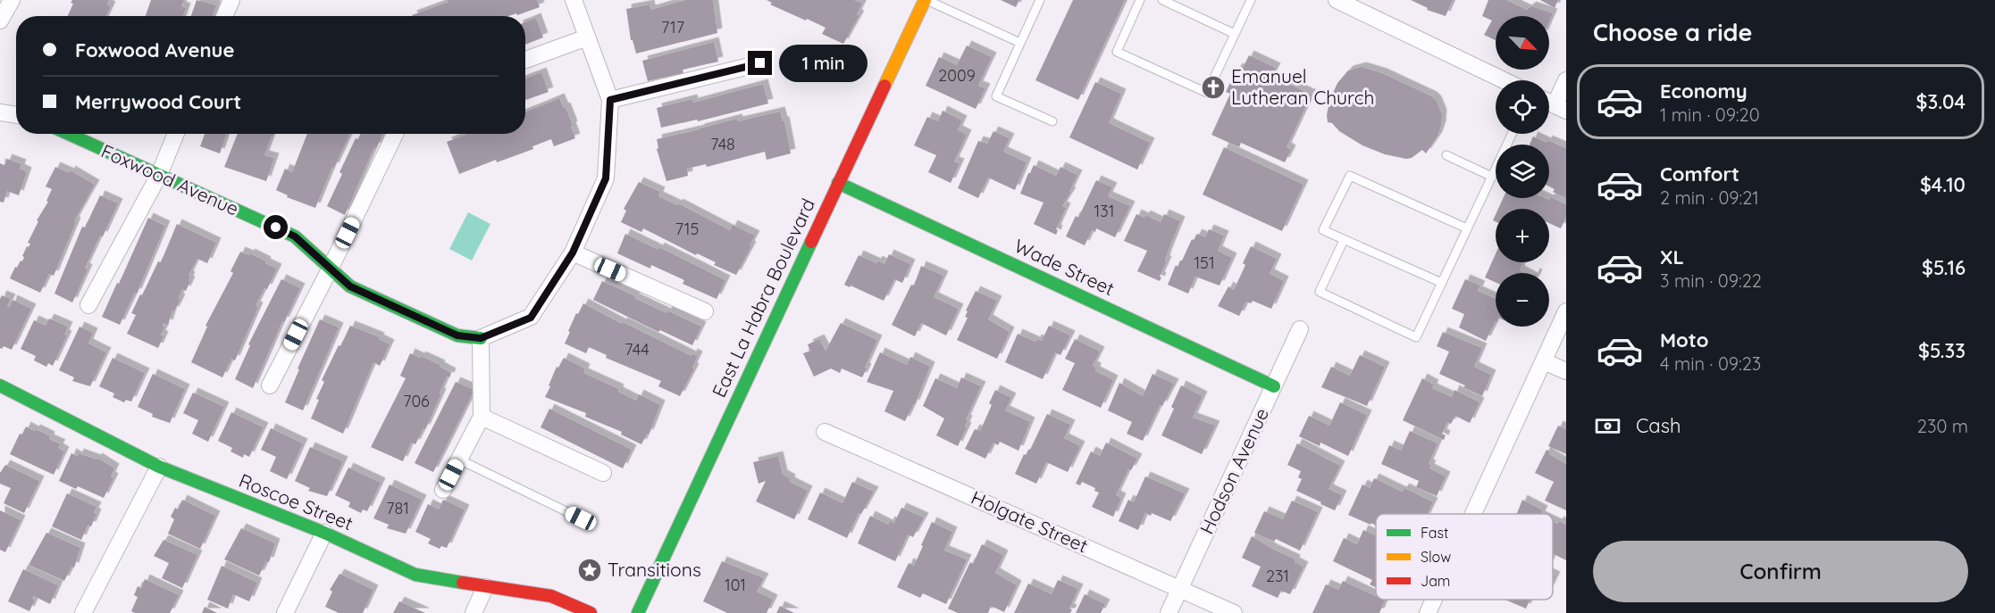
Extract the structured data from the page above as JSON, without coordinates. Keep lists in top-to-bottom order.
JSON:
{
  "streets": {
    "street": [
      "Foxwood Avenue",
      "Wade Street",
      "East La Habra Boulevard",
      "Hodson Avenue",
      "Roscoe Street",
      "Holgate Street"
    ]
  },
  "crossings": [
    ["Wade Street", "East La Habra Boulevard"],
    ["Wade Street", "Hodson Avenue"],
    ["Hodson Avenue", "Holgate Street"]
  ],
  "places": {
    "church": ["Emanuel Lutheran Church"],
    "place": ["Transitions"]
  },
  "house_numbers": [
    "717",
    "2009",
    "748",
    "131",
    "715",
    "151",
    "744",
    "706",
    "781",
    "231",
    "101"
  ],
  "legend": ["Fast", "Slow", "Jam"],
  "north": "bottom right",
  "page": {
    "heading": "Choose a ride",
    "map_buttons": ["+", "−"],
    "banner": ["Foxwood Avenue", "Merrywood Court"],
    "bubble": "1 min",
    "list": [
      {
        "name": "Economy",
        "note": "1 min · 09:20",
        "value": "$3.04"
      },
      {
        "name": "Comfort",
        "note": "2 min · 09:21",
        "value": "$4.10"
      },
      {
        "name": "XL",
        "note": "3 min · 09:22",
        "value": "$5.16"
      },
      {
        "name": "Moto",
        "note": "4 min · 09:23",
        "value": "$5.33"
      }
    ],
    "pay": ["Cash", "230 m"],
    "buttons": "Confirm"
  }
}
